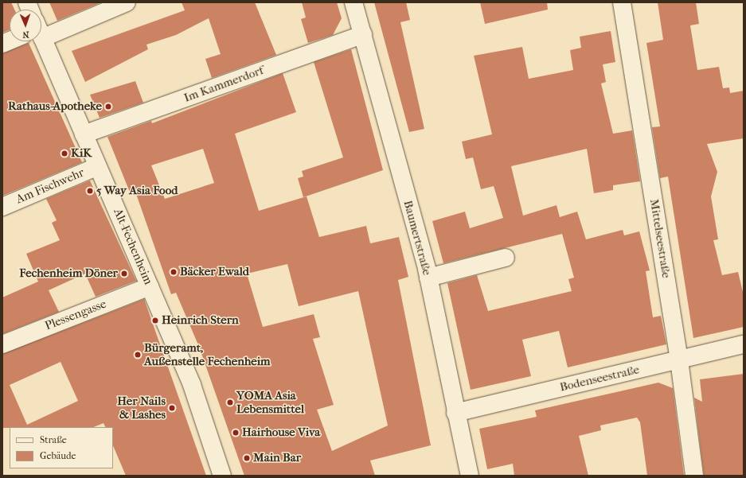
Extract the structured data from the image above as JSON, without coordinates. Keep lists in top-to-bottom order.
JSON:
{
  "streets": {
    "street": [
      "Im Kammerdorf",
      "Am Fischwehr",
      "Baumertstraße",
      "Mittelseestraße",
      "Alt-Fechenheim",
      "Plessengasse",
      "Bodenseestraße"
    ]
  },
  "crossings": [
    ["Im Kammerdorf", "Baumertstraße"],
    ["Im Kammerdorf", "Alt-Fechenheim"],
    ["Am Fischwehr", "Alt-Fechenheim"],
    ["Baumertstraße", "Bodenseestraße"],
    ["Mittelseestraße", "Bodenseestraße"],
    ["Alt-Fechenheim", "Plessengasse"]
  ],
  "places": [
    "Rathaus-Apotheke",
    "KiK",
    "5 Way Asia Food",
    "Bäcker Ewald",
    "Fechenheim Döner",
    "Heinrich Stern",
    "Bürgeramt, Außenstelle Fechenheim",
    "YOMA Asia Lebensmittel",
    "Her Nails & Lashes",
    "Hairhouse Viva",
    "Main Bar"
  ],
  "legend": ["Straße", "Gebäude"],
  "north": "bottom"
}
